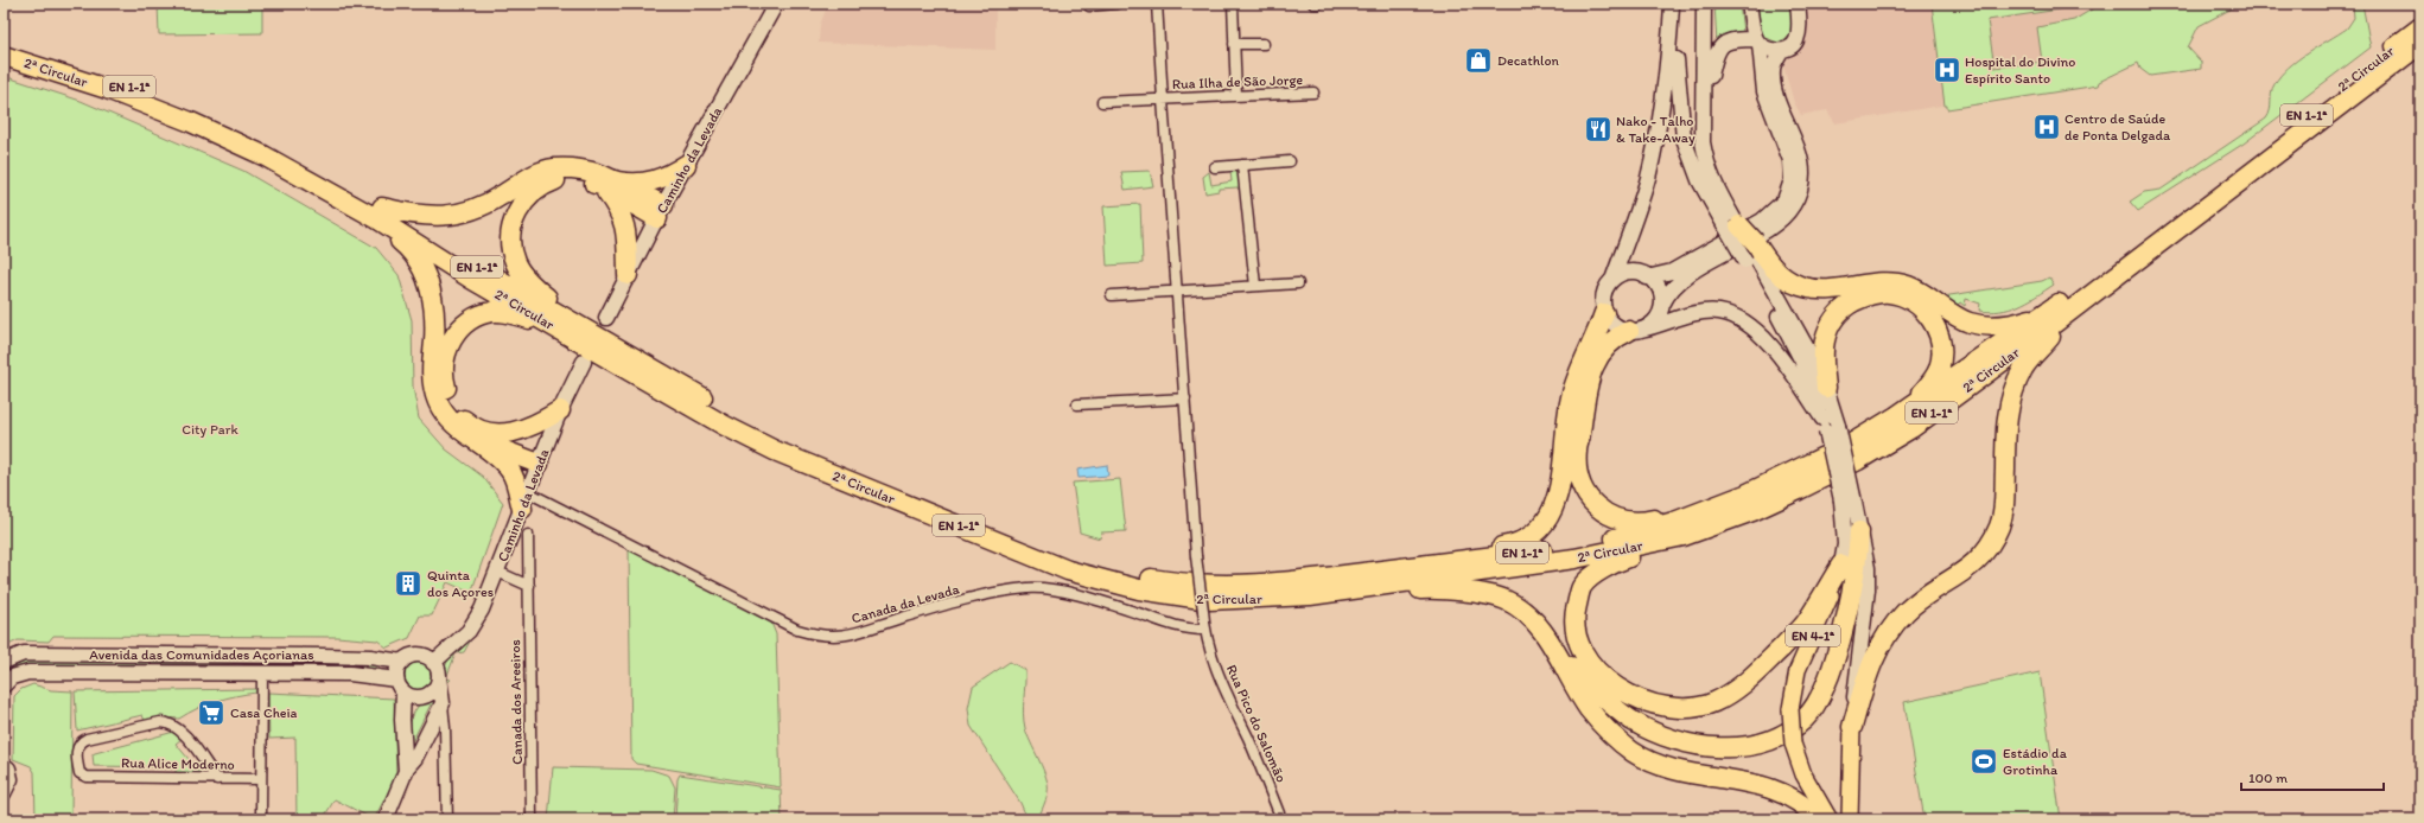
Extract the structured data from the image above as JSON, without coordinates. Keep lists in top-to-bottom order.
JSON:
{
  "streets": {
    "highway": ["2ª Circular", "EN 1-1ª"],
    "main road": ["EN 4-1ª"],
    "street": [
      "Rua Ilha de São Jorge",
      "Caminho da Levada",
      "Canada da Levada",
      "Avenida das Comunidades Açorianas",
      "Canada dos Areeiros",
      "Rua Pico do Salomão",
      "Rua Alice Moderno"
    ]
  },
  "crossings": [
    ["Rua Ilha de São Jorge", "Rua Pico do Salomão"],
    ["Caminho da Levada", "Canada da Levada"],
    ["Caminho da Levada", "Avenida das Comunidades Açorianas"],
    ["Canada da Levada", "Rua Pico do Salomão"]
  ],
  "parks": ["City Park"],
  "places": {
    "shop": ["Decathlon"],
    "hospital": ["Hospital do Divino Espírito Santo", "Centro de Saúde de Ponta Delgada"],
    "restaurant": ["Nako - Talho & Take-Away"],
    "building": ["Quinta dos Açores"],
    "supermarket": ["Casa Cheia"],
    "sports": ["Estádio da Grotinha"]
  },
  "scale_bar": "100 m"
}
